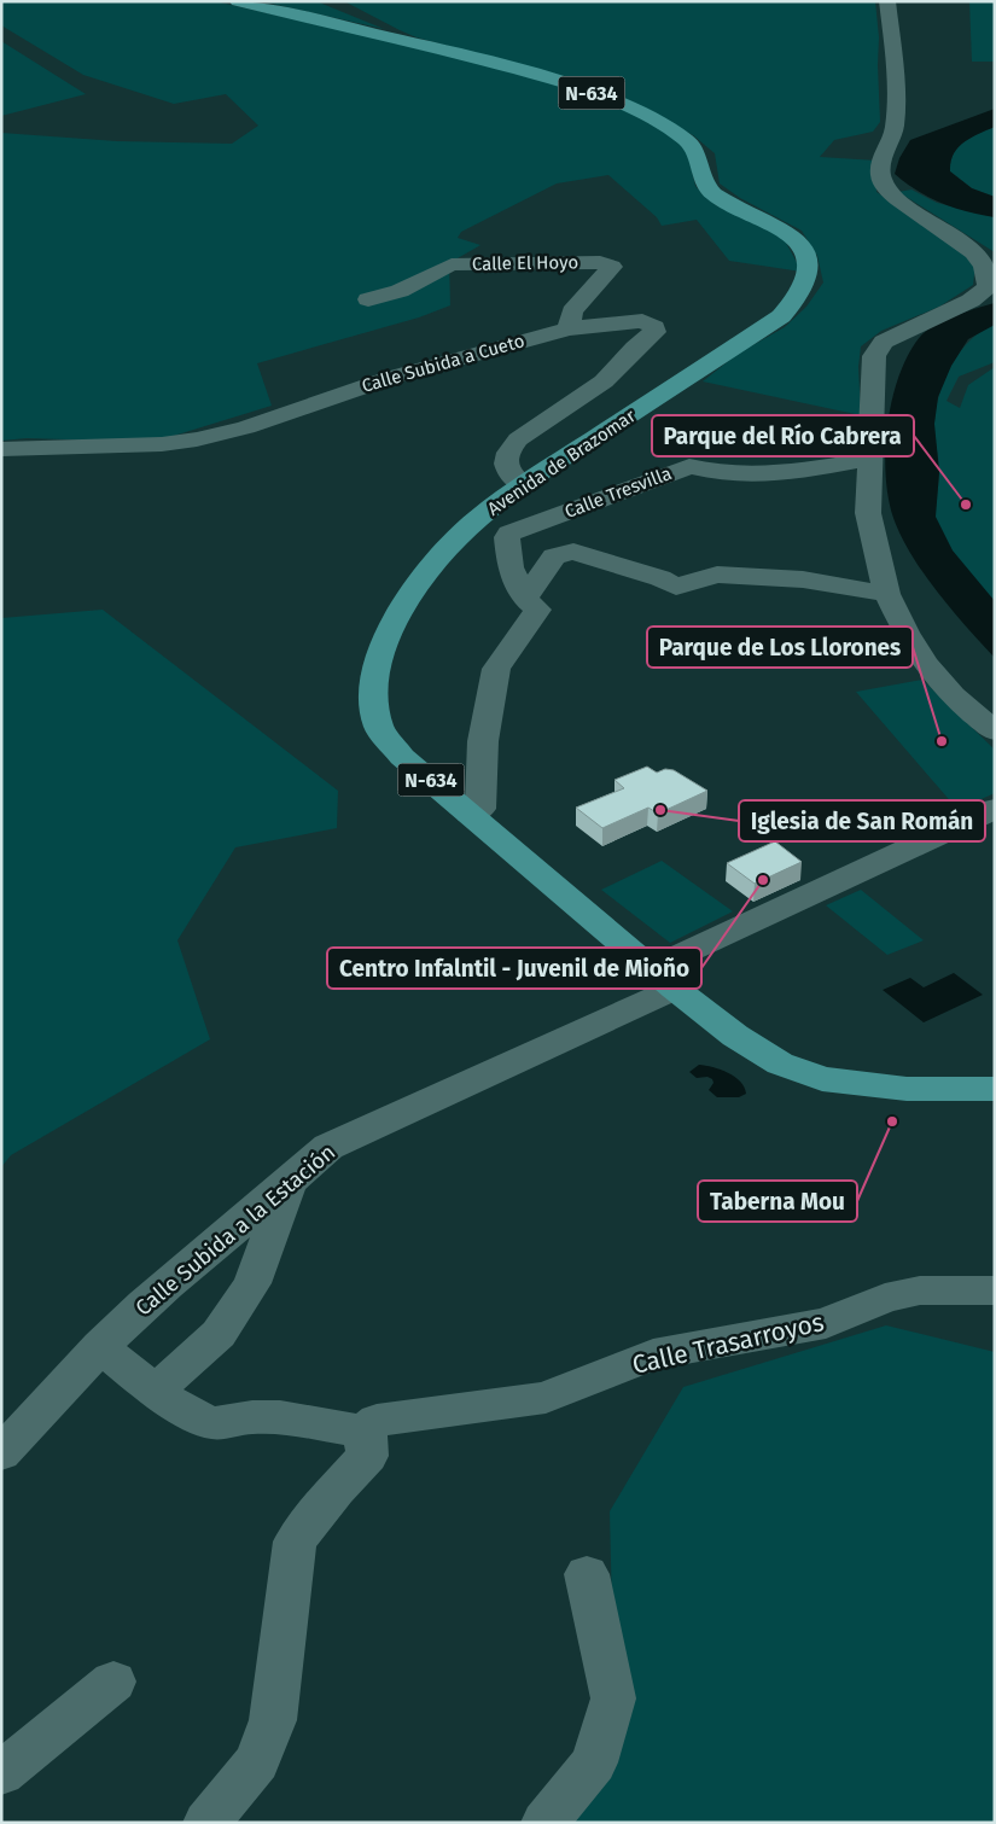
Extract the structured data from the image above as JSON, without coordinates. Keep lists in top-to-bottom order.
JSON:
{
  "streets": {
    "highway": ["N-634", "Avenida de Brazomar"],
    "street": [
      "Calle El Hoyo",
      "Calle Subida a Cueto",
      "Calle Tresvilla",
      "Calle Subida a la Estación",
      "Calle Trasarroyos"
    ]
  },
  "crossings": [
    ["Calle El Hoyo", "Calle Subida a Cueto"],
    ["Calle Subida a Cueto", "Avenida de Brazomar"],
    ["Avenida de Brazomar", "Calle Tresvilla"],
    ["Avenida de Brazomar", "Calle Subida a la Estación"]
  ],
  "places": [
    "Parque del Río Cabrera",
    "Parque de Los Llorones",
    "Iglesia de San Román",
    "Centro Infalntil - Juvenil de Mioño",
    "Taberna Mou"
  ]
}
